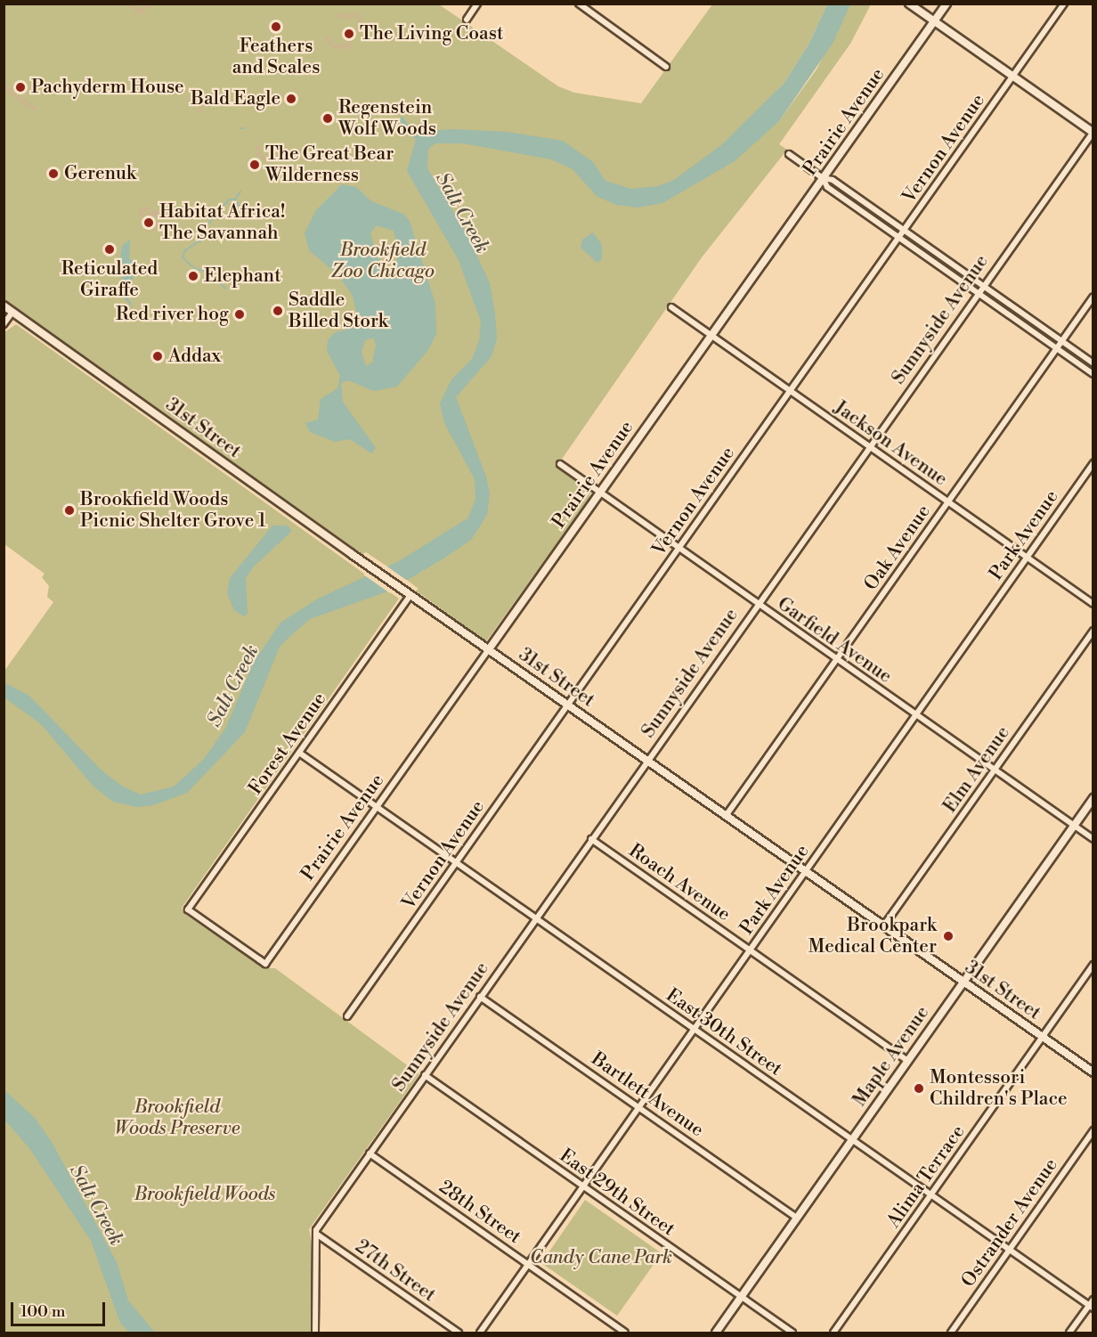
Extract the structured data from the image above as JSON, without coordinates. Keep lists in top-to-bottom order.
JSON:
{
  "streets": {
    "main road": ["31st Street"],
    "street": [
      "Prairie Avenue",
      "Vernon Avenue",
      "Sunnyside Avenue",
      "Jackson Avenue",
      "Park Avenue",
      "Oak Avenue",
      "Garfield Avenue",
      "Forest Avenue",
      "Elm Avenue",
      "Roach Avenue",
      "East 30th Street",
      "Maple Avenue",
      "Bartlett Avenue",
      "Alima Terrace",
      "East 29th Street",
      "28th Street",
      "Ostrander Avenue",
      "27th Street"
    ]
  },
  "crossings": [
    ["Prairie Avenue", "31st Street"],
    ["Prairie Avenue", "Jackson Avenue"],
    ["Prairie Avenue", "Garfield Avenue"],
    ["Prairie Avenue", "Forest Avenue"],
    ["Prairie Avenue", "East 30th Street"],
    ["Vernon Avenue", "31st Street"],
    ["Vernon Avenue", "Jackson Avenue"],
    ["Vernon Avenue", "Garfield Avenue"],
    ["Vernon Avenue", "East 30th Street"],
    ["Sunnyside Avenue", "31st Street"],
    ["Sunnyside Avenue", "Jackson Avenue"],
    ["Sunnyside Avenue", "Garfield Avenue"],
    ["Sunnyside Avenue", "Roach Avenue"],
    ["Sunnyside Avenue", "East 30th Street"],
    ["Sunnyside Avenue", "Bartlett Avenue"],
    ["Sunnyside Avenue", "East 29th Street"],
    ["Sunnyside Avenue", "28th Street"],
    ["Sunnyside Avenue", "27th Street"],
    ["31st Street", "Park Avenue"],
    ["31st Street", "Oak Avenue"],
    ["31st Street", "Forest Avenue"],
    ["31st Street", "Elm Avenue"],
    ["31st Street", "Maple Avenue"],
    ["31st Street", "Alima Terrace"],
    ["Jackson Avenue", "Park Avenue"],
    ["Jackson Avenue", "Oak Avenue"],
    ["Park Avenue", "Garfield Avenue"],
    ["Park Avenue", "Roach Avenue"],
    ["Park Avenue", "East 30th Street"],
    ["Park Avenue", "Bartlett Avenue"],
    ["Park Avenue", "East 29th Street"],
    ["Park Avenue", "28th Street"],
    ["Oak Avenue", "Garfield Avenue"],
    ["Garfield Avenue", "Elm Avenue"],
    ["Garfield Avenue", "Maple Avenue"],
    ["Forest Avenue", "East 30th Street"],
    ["Roach Avenue", "Maple Avenue"],
    ["East 30th Street", "Maple Avenue"],
    ["East 30th Street", "Alima Terrace"],
    ["East 30th Street", "Ostrander Avenue"],
    ["Maple Avenue", "Bartlett Avenue"],
    ["Maple Avenue", "East 29th Street"]
  ],
  "water": ["Salt Creek"],
  "parks": [
    "Brookfield Zoo Chicago",
    "Brookfield Woods Preserve",
    "Brookfield Woods",
    "Candy Cane Park"
  ],
  "places": [
    "Feathers and Scales",
    "The Living Coast",
    "Pachyderm House",
    "Bald Eagle",
    "Regenstein Wolf Woods",
    "The Great Bear Wilderness",
    "Gerenuk",
    "Habitat Africa! The Savannah",
    "Reticulated Giraffe",
    "Elephant",
    "Saddle Billed Stork",
    "Red river hog",
    "Addax",
    "Brookfield Woods Picnic Shelter Grove 1",
    "Brookpark Medical Center",
    "Montessori Children's Place"
  ],
  "scale_bar": "100 m"
}
